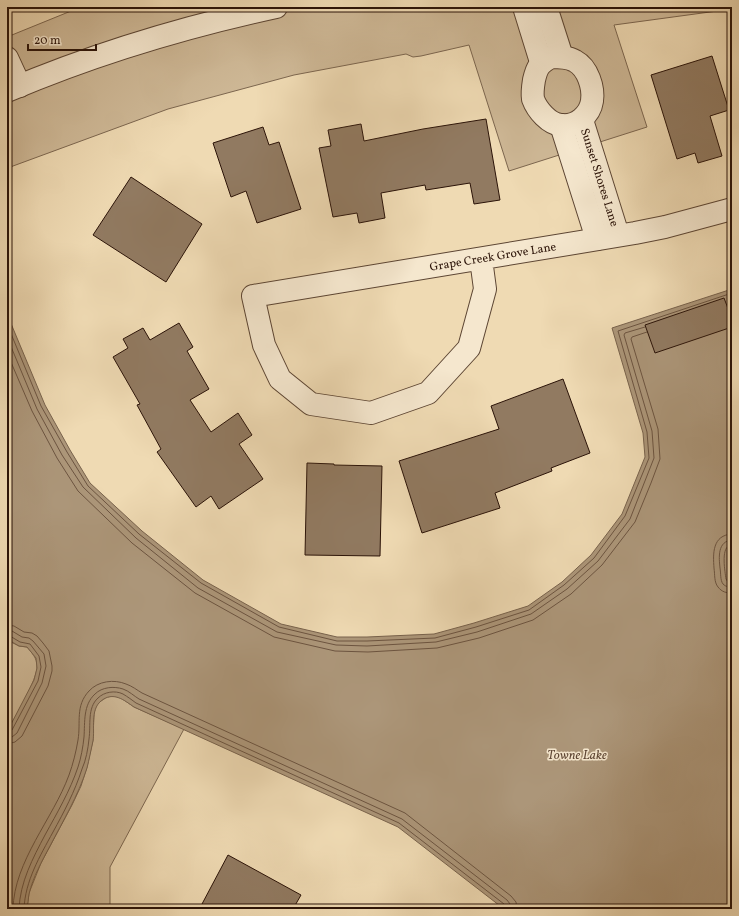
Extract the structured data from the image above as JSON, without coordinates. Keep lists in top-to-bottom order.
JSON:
{
  "streets": {
    "street": ["Sunset Shores Lane", "Grape Creek Grove Lane"]
  },
  "crossings": [
    ["Sunset Shores Lane", "Grape Creek Grove Lane"]
  ],
  "water": ["Towne Lake"],
  "scale_bar": "20 m"
}
